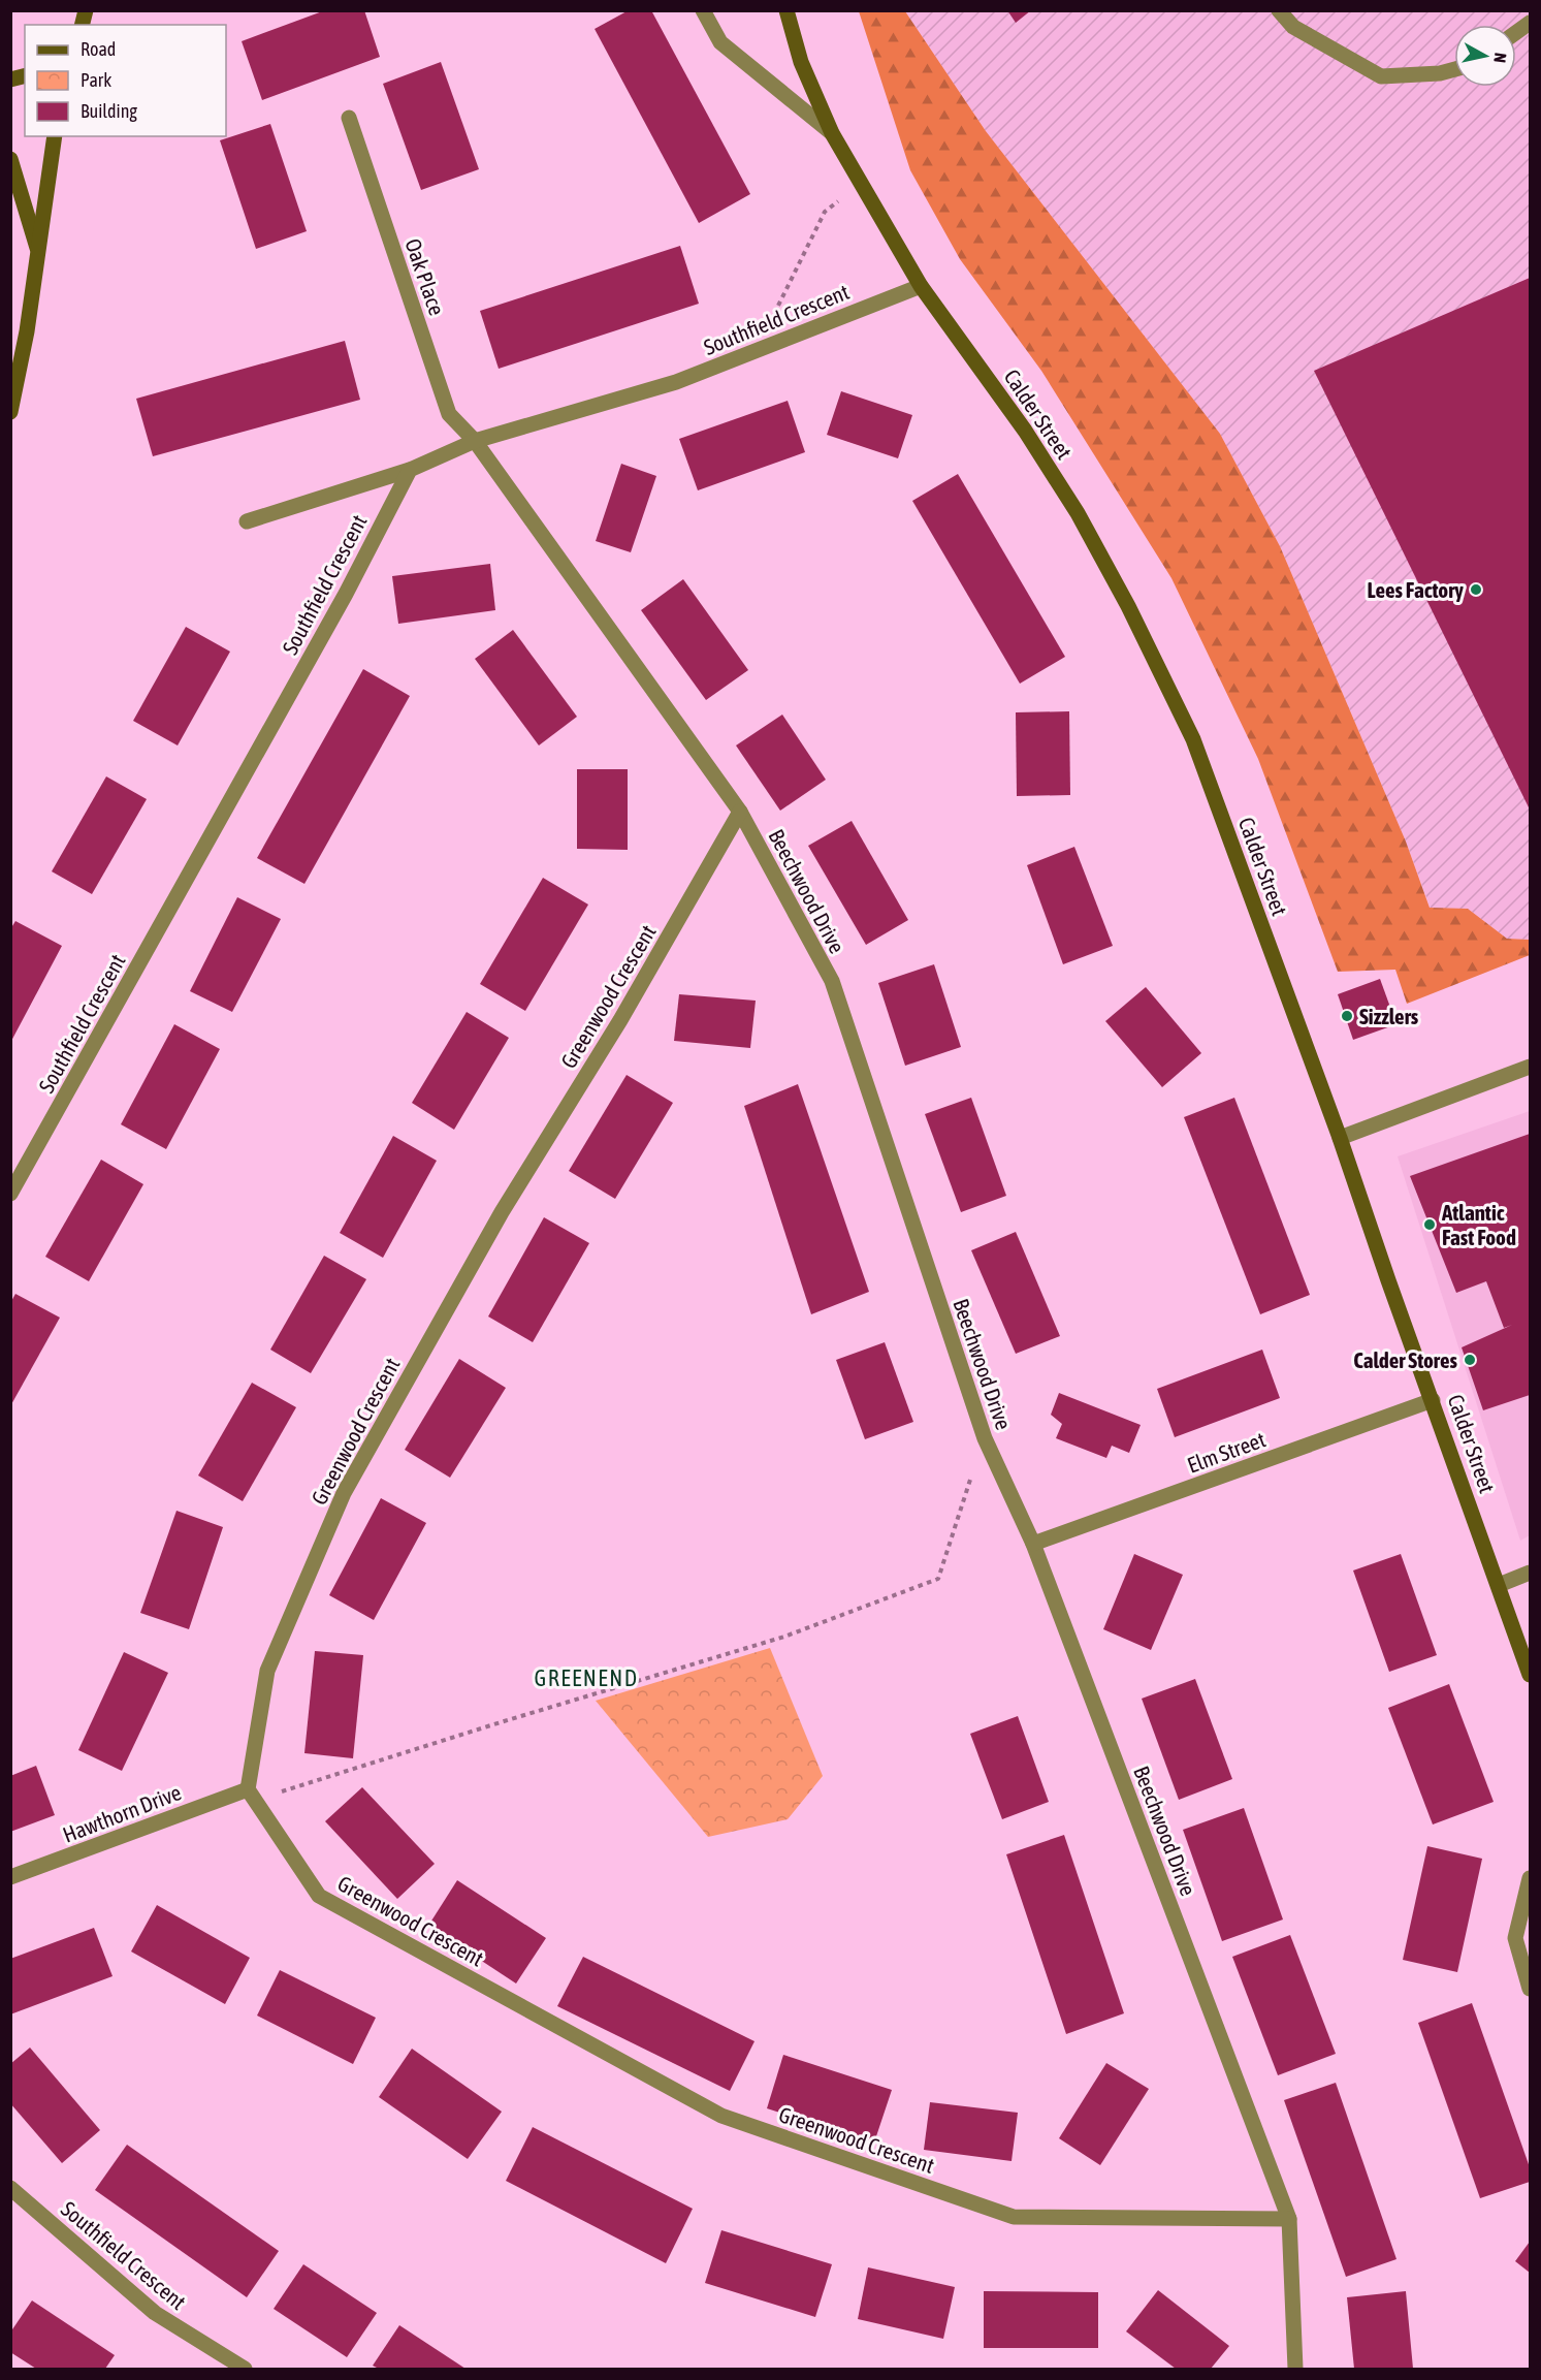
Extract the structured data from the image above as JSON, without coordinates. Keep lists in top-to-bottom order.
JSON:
{
  "streets": {
    "main road": ["Calder Street"],
    "street": [
      "Oak Place",
      "Southfield Crescent",
      "Beechwood Drive",
      "Greenwood Crescent",
      "Elm Street",
      "Hawthorn Drive"
    ]
  },
  "crossings": [
    ["Oak Place", "Southfield Crescent"],
    ["Oak Place", "Beechwood Drive"],
    ["Southfield Crescent", "Calder Street"],
    ["Southfield Crescent", "Beechwood Drive"],
    ["Calder Street", "Elm Street"],
    ["Beechwood Drive", "Greenwood Crescent"],
    ["Beechwood Drive", "Elm Street"],
    ["Greenwood Crescent", "Hawthorn Drive"]
  ],
  "districts": ["GREENEND"],
  "places": [
    "Lees Factory",
    "Sizzlers",
    "Atlantic Fast Food",
    "Calder Stores"
  ],
  "legend": ["Road", "Park", "Building"],
  "north": "right"
}
